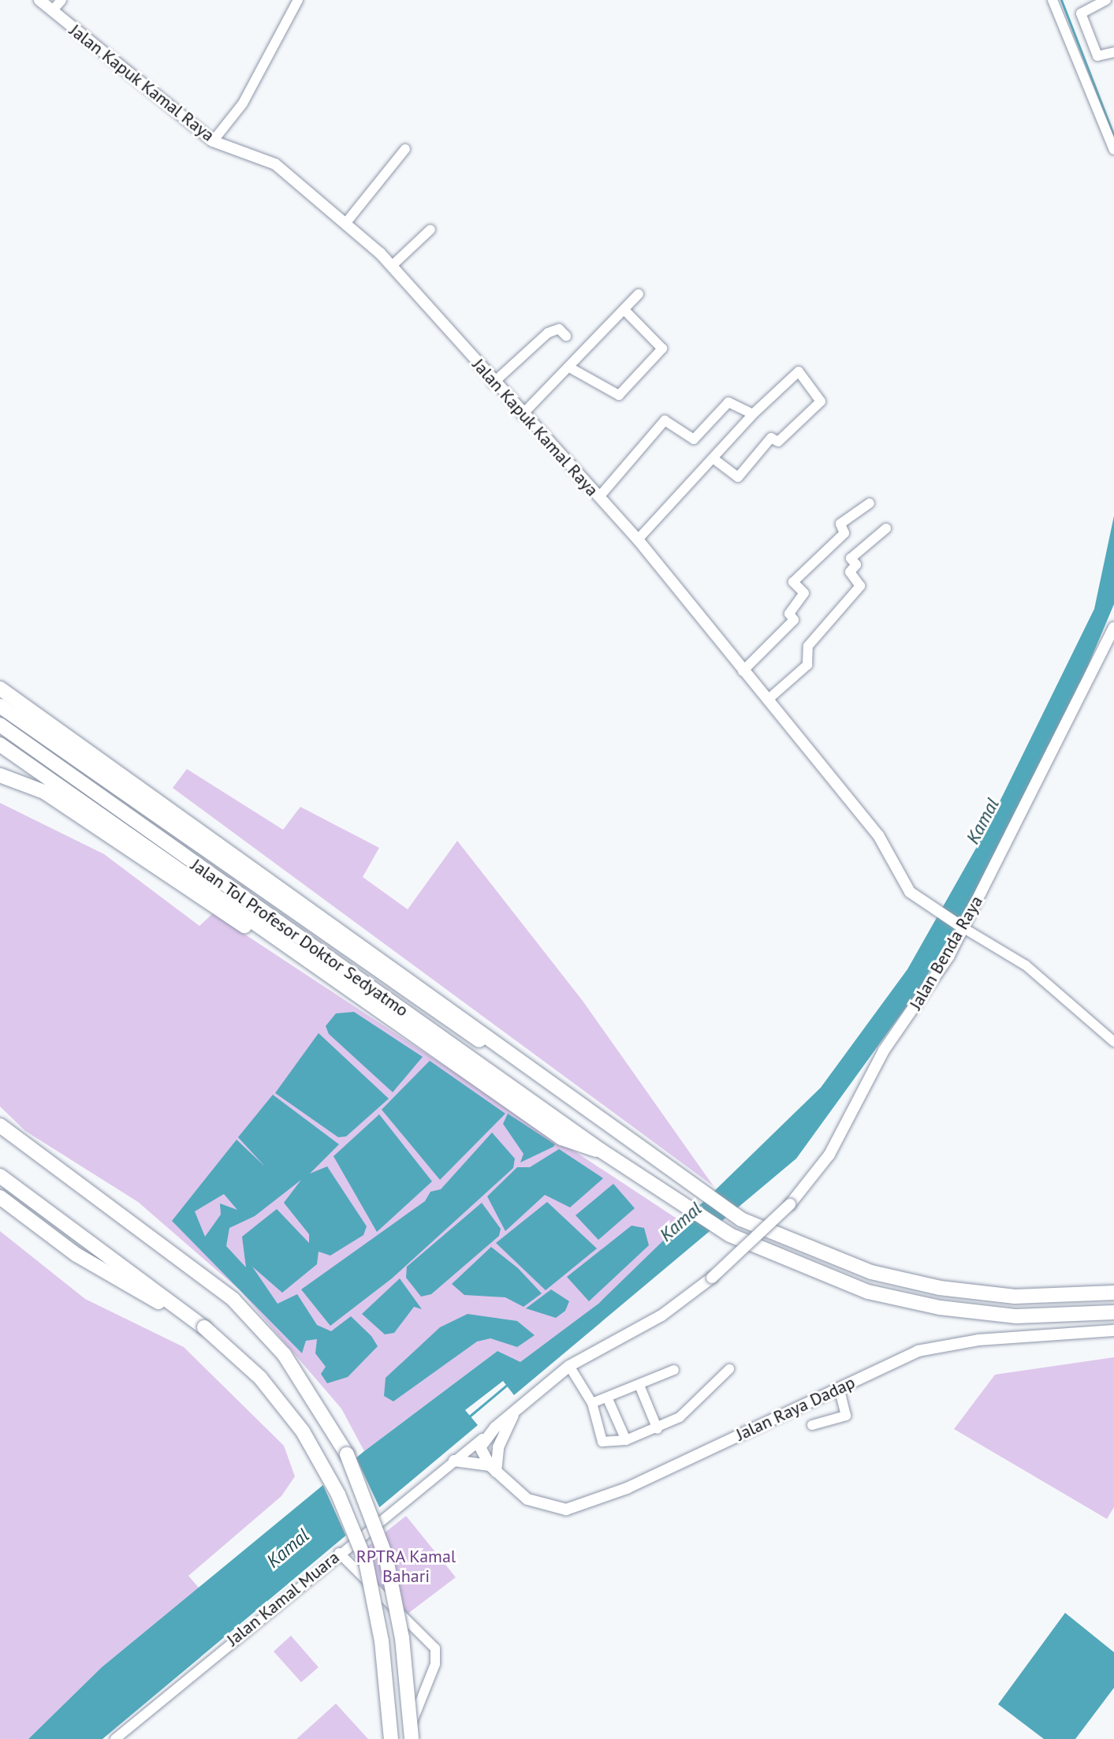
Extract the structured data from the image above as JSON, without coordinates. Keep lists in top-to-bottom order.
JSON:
{
  "streets": {
    "highway": ["Jalan Tol Profesor Doktor Sedyatmo"],
    "main road": ["Jalan Kapuk Kamal Raya", "Jalan Benda Raya", "Jalan Raya Dadap"],
    "street": ["Jalan Kamal Muara"]
  },
  "crossings": [
    ["Jalan Kapuk Kamal Raya", "Jalan Benda Raya"]
  ],
  "water": ["Kamal"],
  "parks": ["RPTRA Kamal Bahari"]
}
